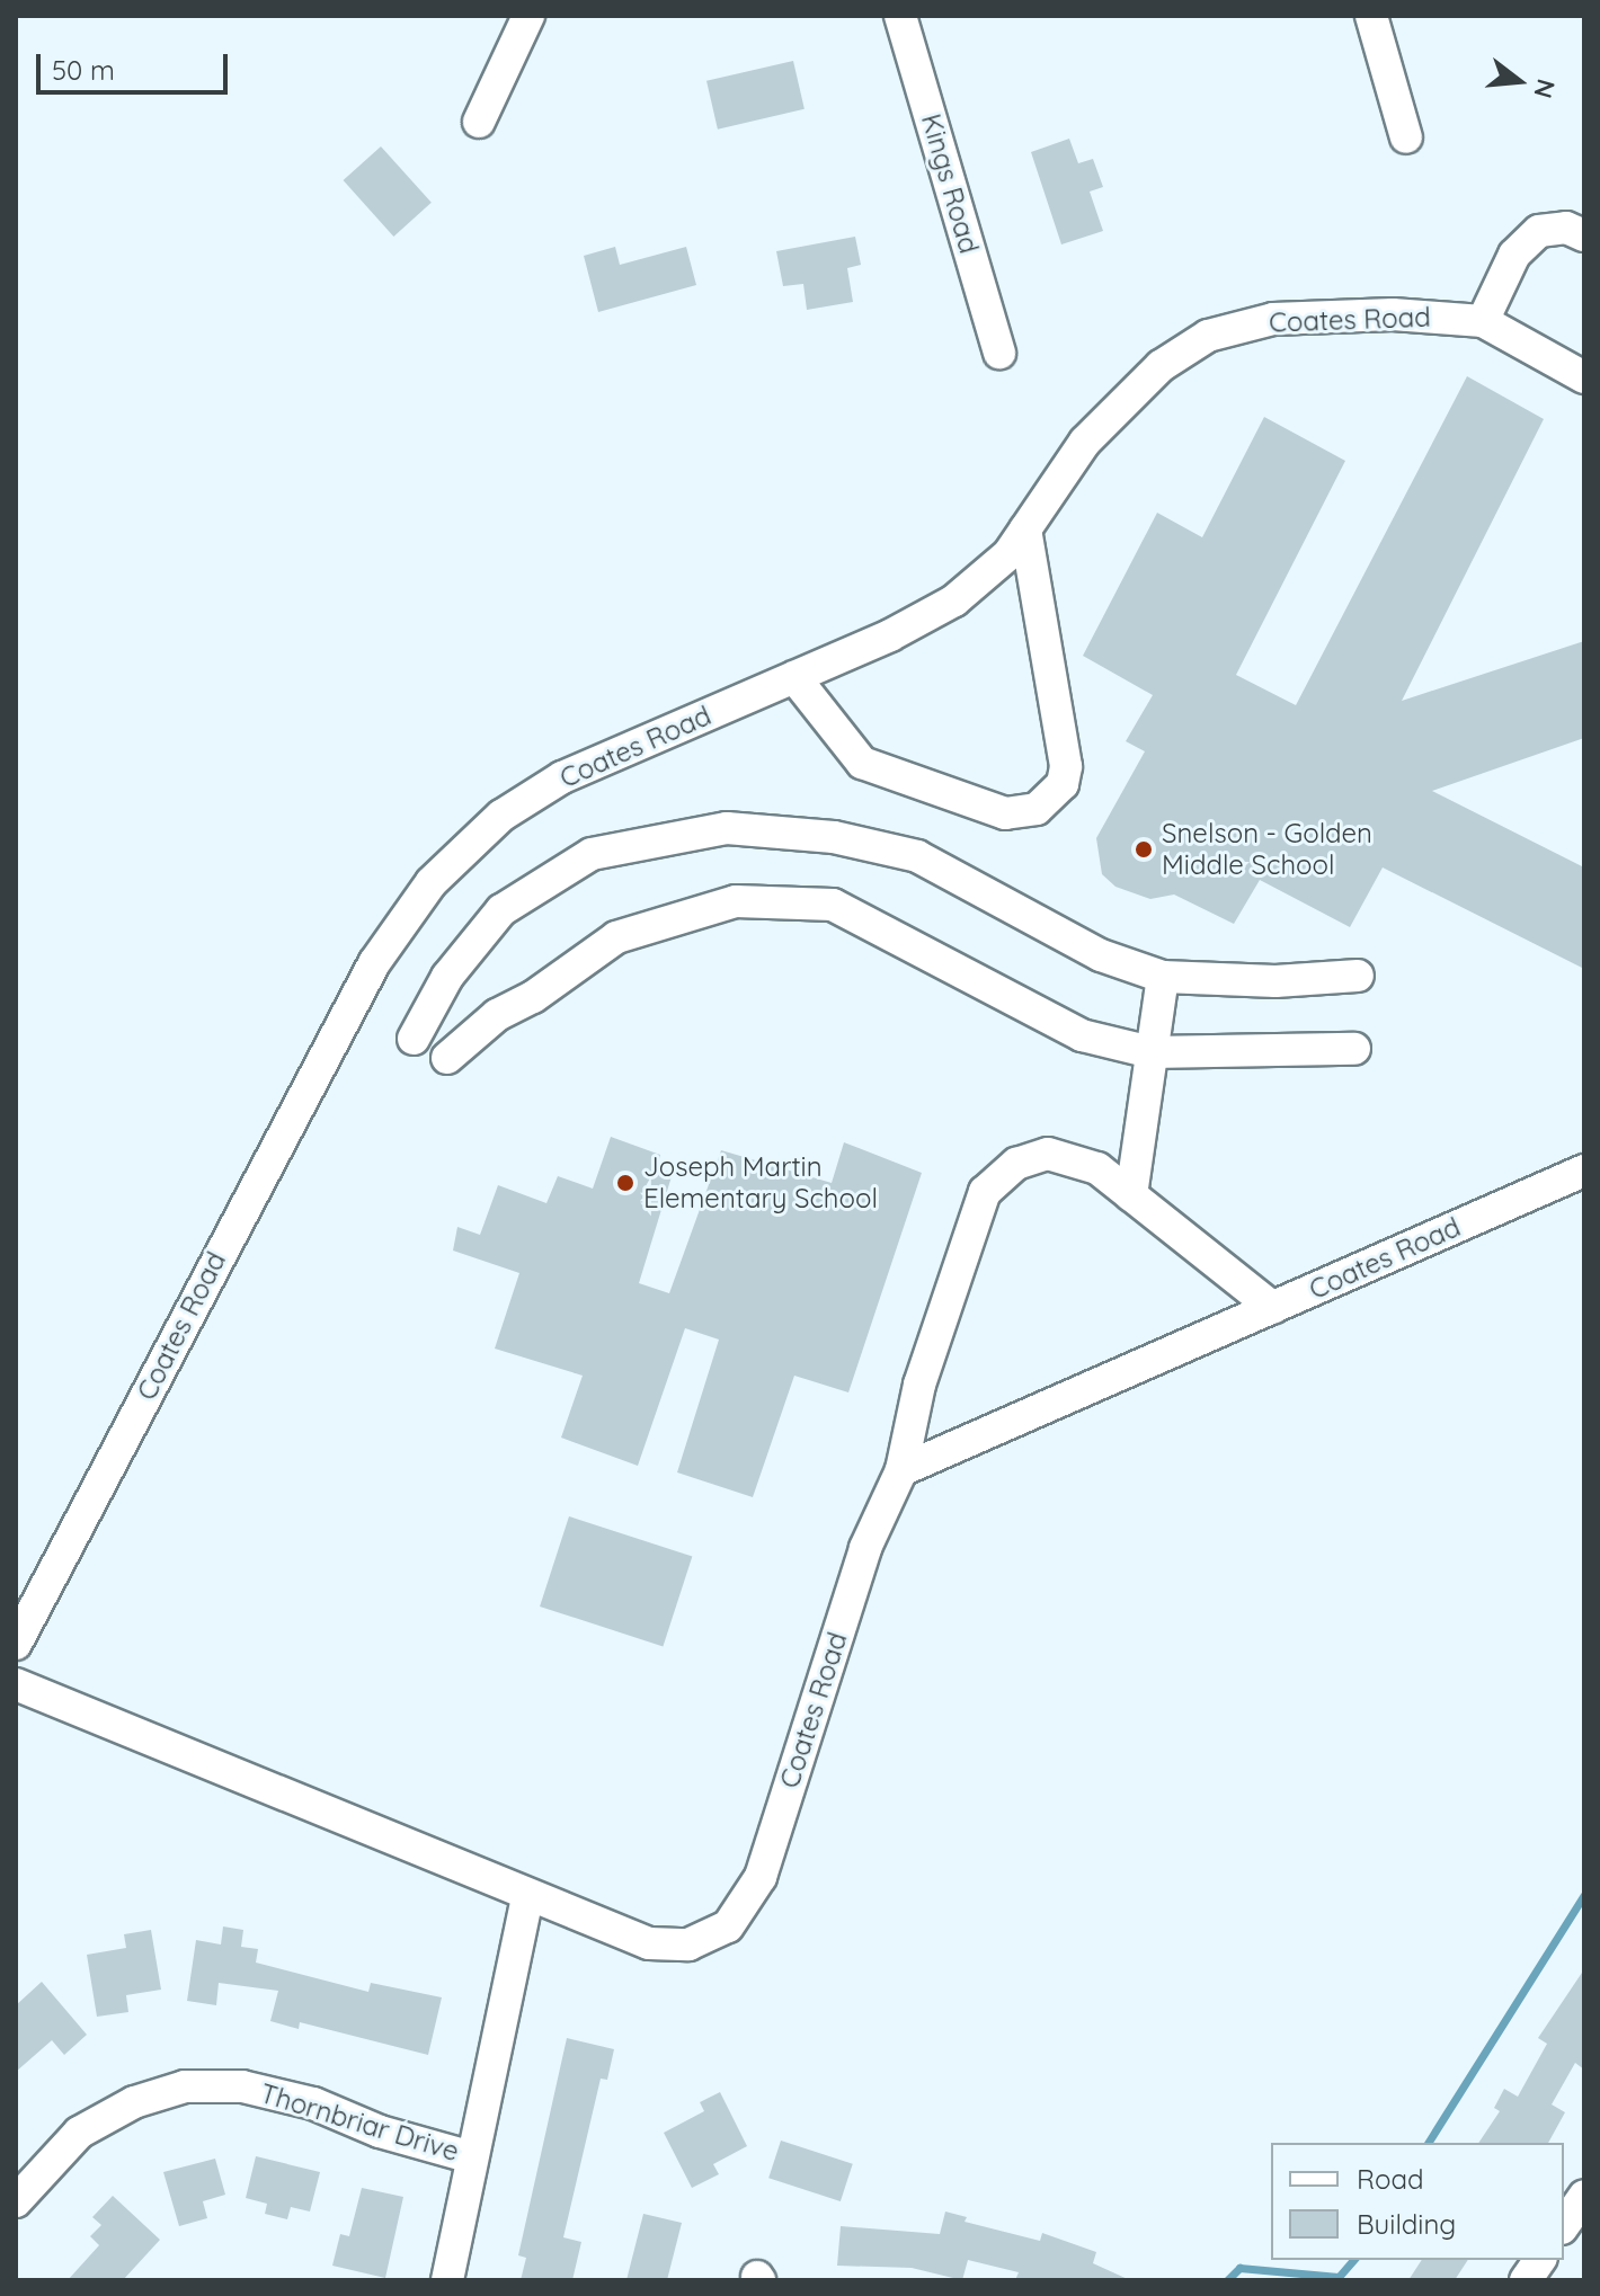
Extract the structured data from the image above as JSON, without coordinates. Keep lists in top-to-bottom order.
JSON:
{
  "streets": {
    "street": ["Kings Road", "Coates Road", "Thornbriar Drive"]
  },
  "places": ["Snelson - Golden Middle School", "Joseph Martin Elementary School"],
  "legend": ["Road", "Building"],
  "scale_bar": "50 m",
  "north": "right"
}
